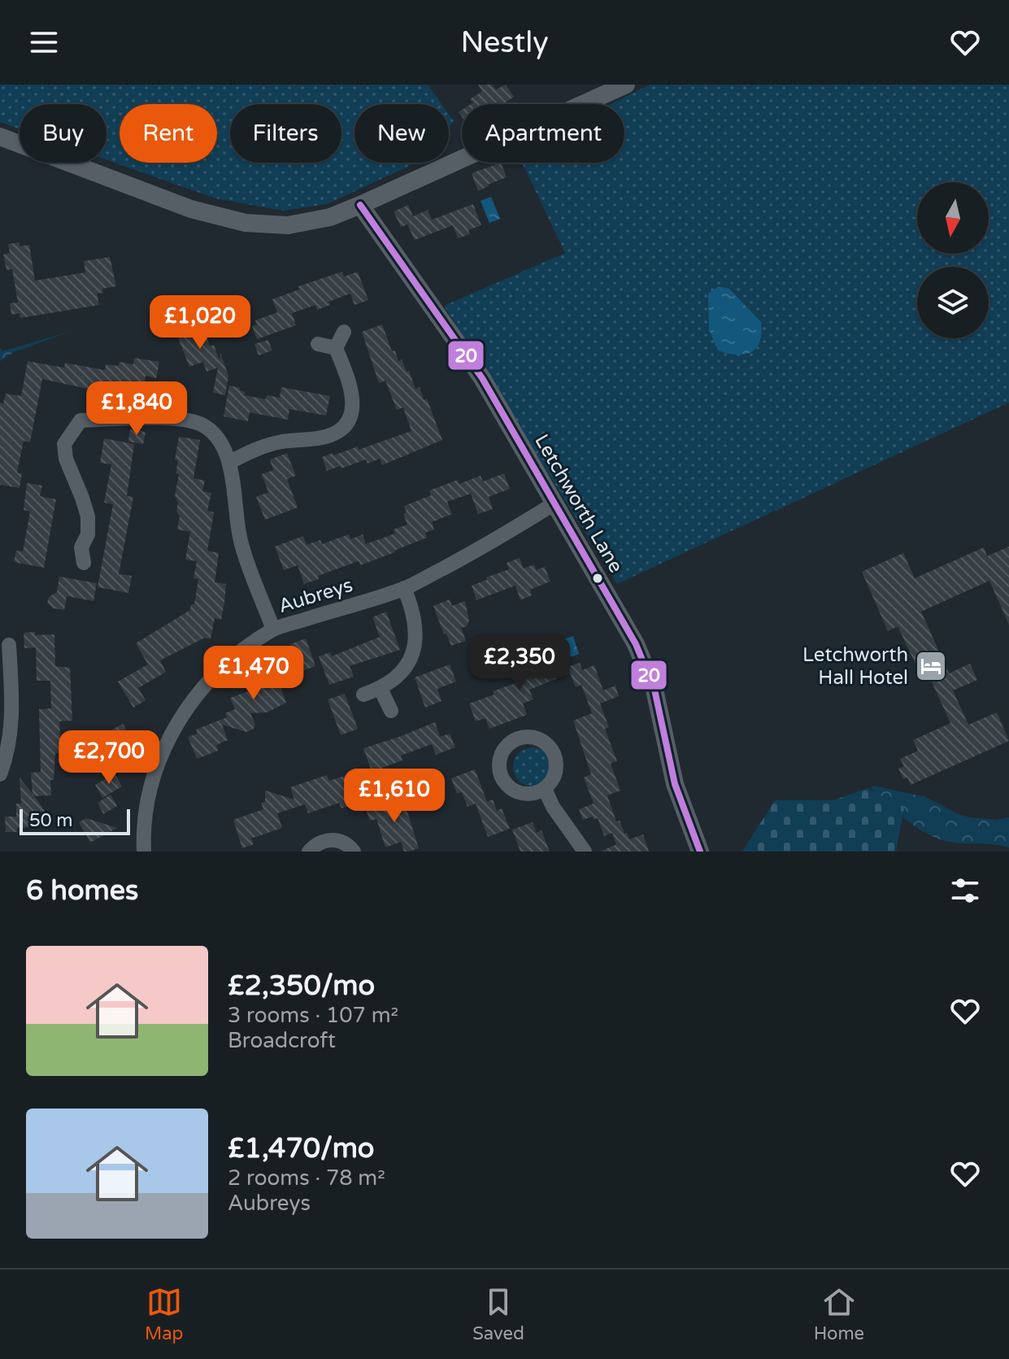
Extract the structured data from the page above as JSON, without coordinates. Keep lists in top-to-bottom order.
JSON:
{
  "streets": {
    "street": ["Letchworth Lane", "Aubreys"]
  },
  "crossings": [
    ["Letchworth Lane", "Aubreys"]
  ],
  "places": {
    "hotel": ["Letchworth Hall Hotel"]
  },
  "lines": ["transit line 20"],
  "scale_bar": "50 m",
  "north": "bottom",
  "page": {
    "header": "Nestly",
    "chip": [
      "Buy",
      "Rent",
      "Filters",
      "New",
      "Apartment"
    ],
    "price": [
      "£1,020",
      "£1,840",
      "£2,350",
      "£1,470",
      "£2,700",
      "£1,610"
    ],
    "scale": "50 m",
    "heading": "6 homes",
    "list": [
      {
        "name": "£2,350/mo",
        "note": "3 rooms · 107 m² · Broadcroft"
      },
      {
        "name": "£1,470/mo",
        "note": "2 rooms · 78 m² · Aubreys"
      }
    ],
    "tabs": ["Map", "Saved", "Home"]
  }
}
